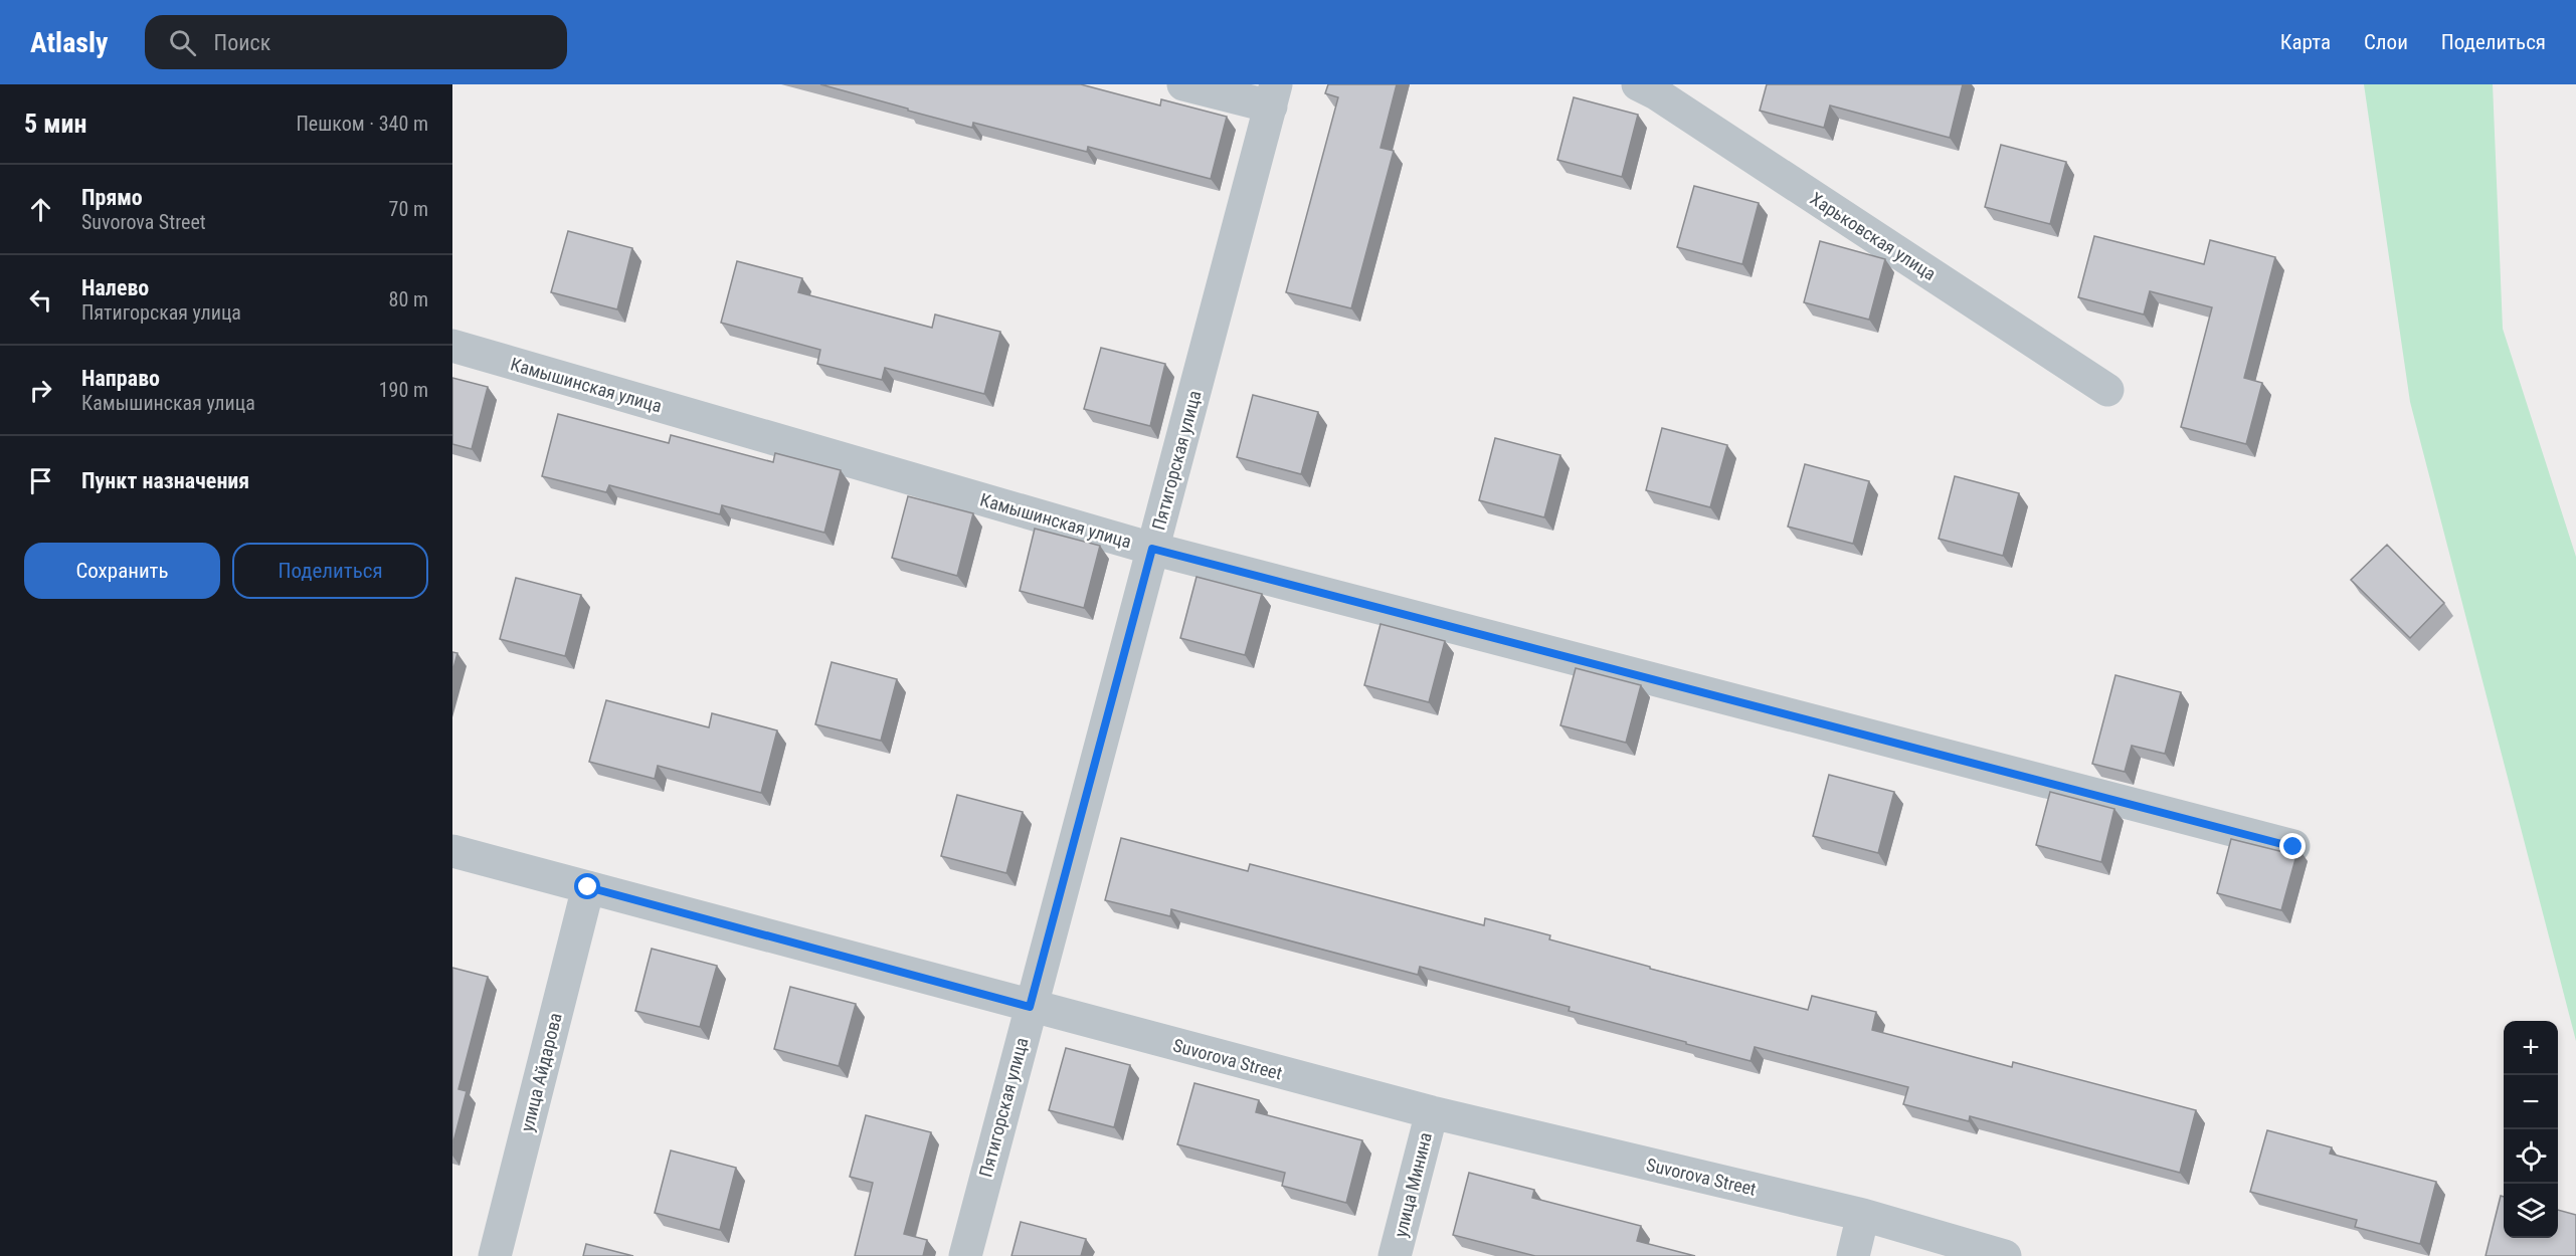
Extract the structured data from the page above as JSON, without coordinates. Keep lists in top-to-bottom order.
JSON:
{
  "streets": {
    "street": [
      "Харьковская улица",
      "Камышинская улица",
      "Пятигорская улица",
      "Suvorova Street",
      "улица Айдарова",
      "улица Минина"
    ]
  },
  "crossings": [
    ["Камышинская улица", "Пятигорская улица"],
    ["Пятигорская улица", "Suvorova Street"],
    ["Suvorova Street", "улица Айдарова"],
    ["Suvorova Street", "улица Минина"]
  ],
  "page": {
    "header": "Atlasly",
    "search": "Поиск",
    "nav": ["Карта", "Слои", "Поделиться"],
    "heading": ["5 мин", "Пешком · 340 m"],
    "list": [
      ["Прямо", "Suvorova Street", "70 m"],
      ["Налево", "Пятигорская улица", "80 m"],
      ["Направо", "Камышинская улица", "190 m"],
      "Пункт назначения"
    ],
    "buttons": ["Сохранить", "Поделиться"],
    "map_buttons": ["+", "−"]
  }
}
